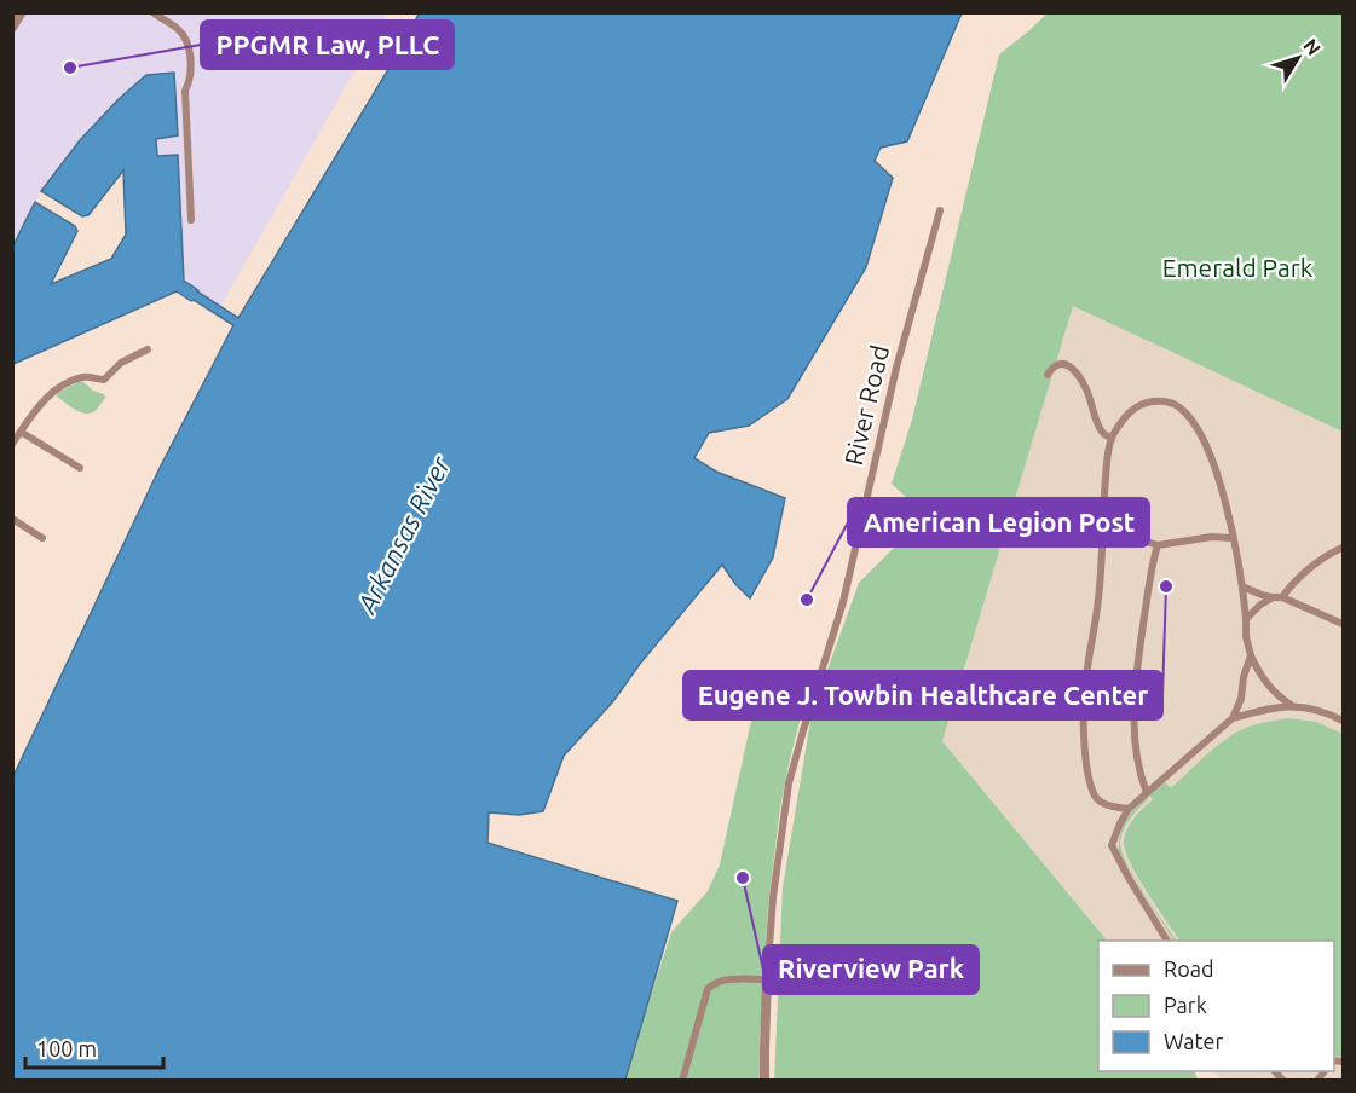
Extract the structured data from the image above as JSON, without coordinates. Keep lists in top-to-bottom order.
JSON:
{
  "streets": {
    "street": ["River Road"]
  },
  "water": ["Arkansas River"],
  "parks": ["Emerald Park"],
  "places": [
    "PPGMR Law, PLLC",
    "Eugene J. Towbin Healthcare Center",
    "American Legion Post",
    "Riverview Park"
  ],
  "legend": ["Road", "Park", "Water"],
  "scale_bar": "100 m",
  "north": "top right"
}
